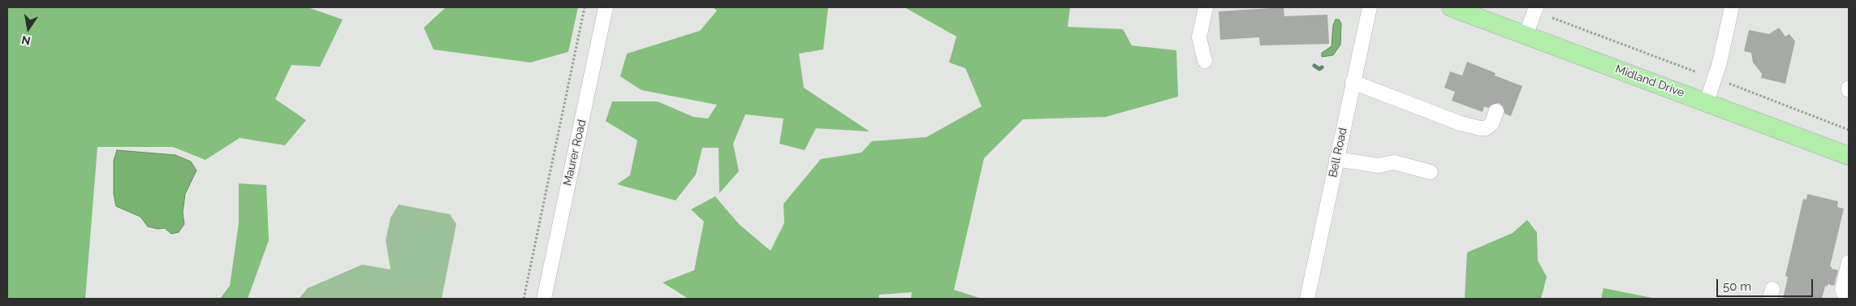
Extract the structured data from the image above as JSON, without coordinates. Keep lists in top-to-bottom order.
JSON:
{
  "streets": {
    "main road": ["Midland Drive"],
    "street": ["Maurer Road", "Bell Road"]
  },
  "scale_bar": "50 m",
  "north": "bottom"
}
